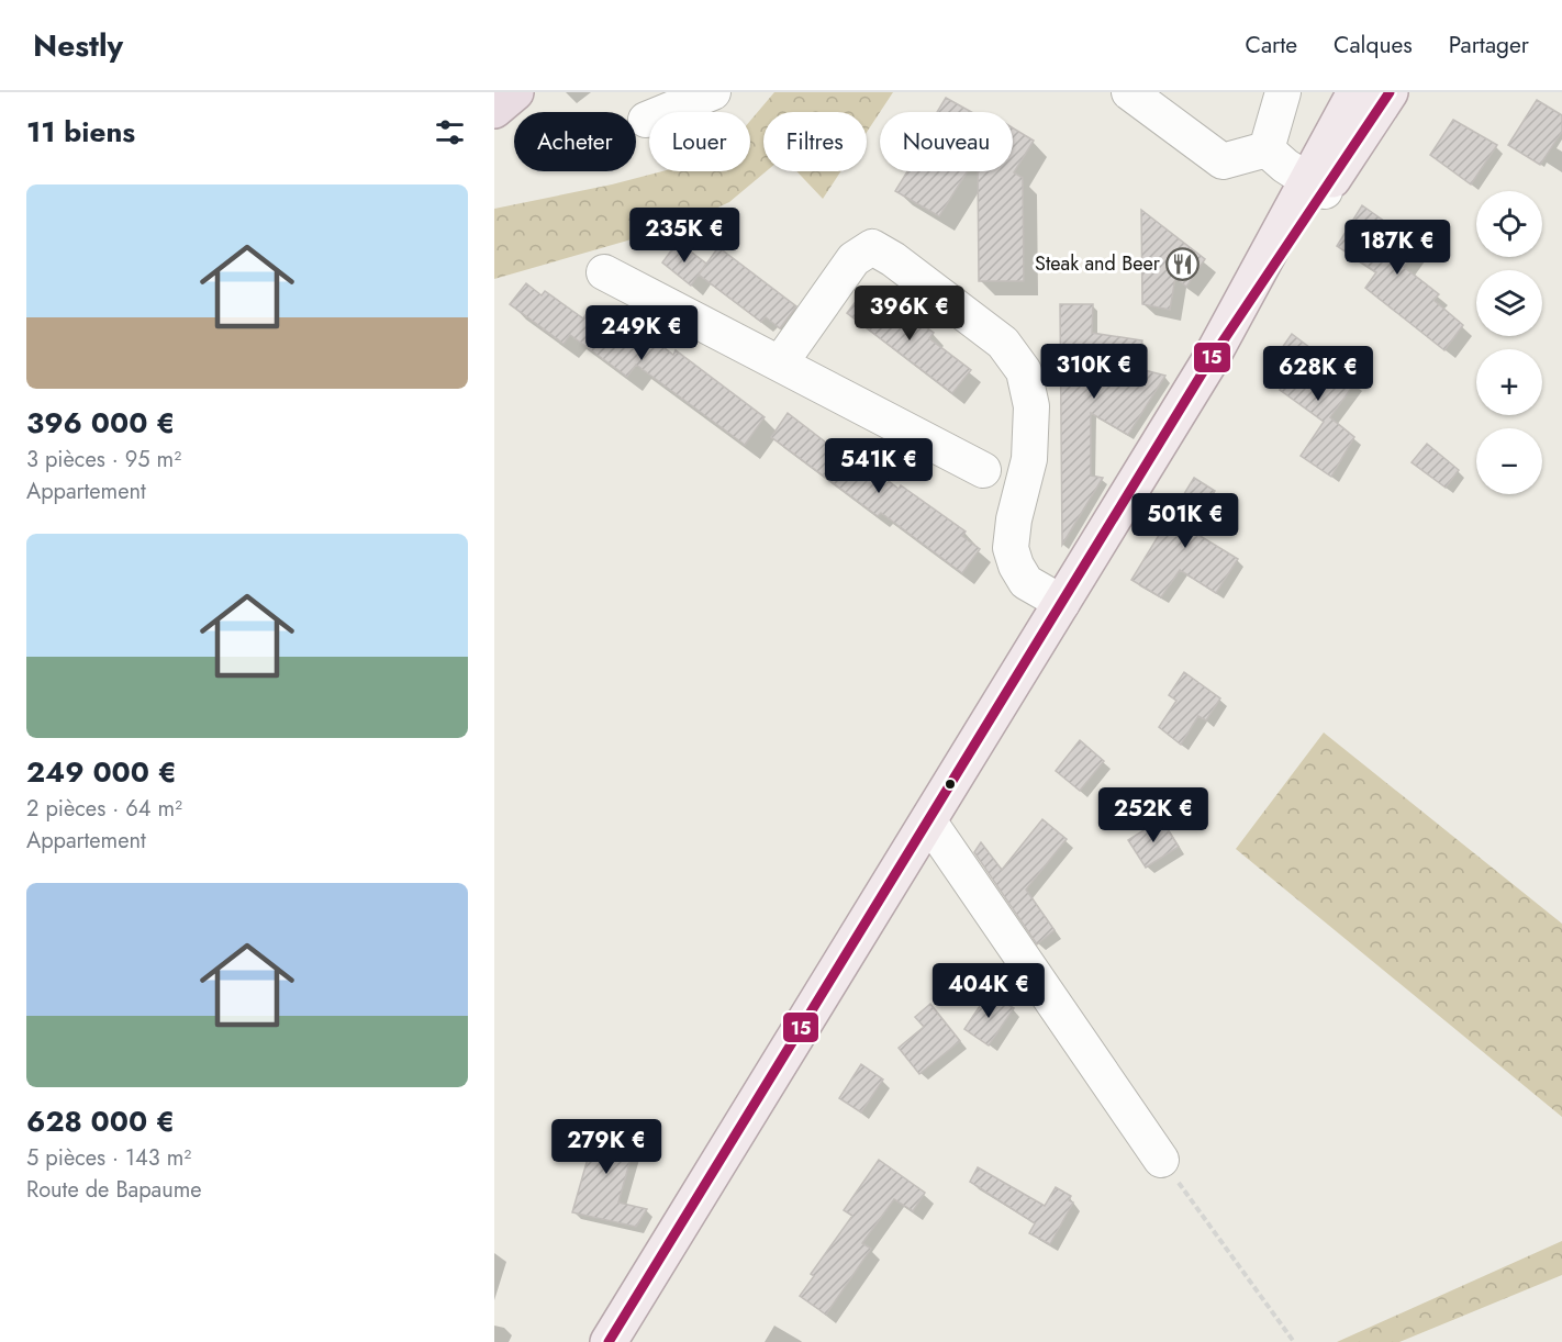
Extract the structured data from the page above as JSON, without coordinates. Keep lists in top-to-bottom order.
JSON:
{
  "places": {
    "restaurant": ["Steak and Beer"]
  },
  "lines": ["transit line 15"],
  "page": {
    "header": "Nestly",
    "nav": ["Carte", "Calques", "Partager"],
    "heading": "11 biens",
    "chip": [
      "Acheter",
      "Louer",
      "Filtres",
      "Nouveau"
    ],
    "list": [
      {
        "name": "396 000 €",
        "note": "3 pièces · 95 m² · Appartement"
      },
      {
        "name": "249 000 €",
        "note": "2 pièces · 64 m² · Appartement"
      },
      {
        "name": "628 000 €",
        "note": "5 pièces · 143 m² · Route de Bapaume"
      }
    ],
    "map_buttons": ["+", "−"],
    "price": [
      "235K €",
      "187K €",
      "396K €",
      "249K €",
      "310K €",
      "628K €",
      "541K €",
      "501K €",
      "252K €",
      "404K €",
      "279K €"
    ]
  }
}
